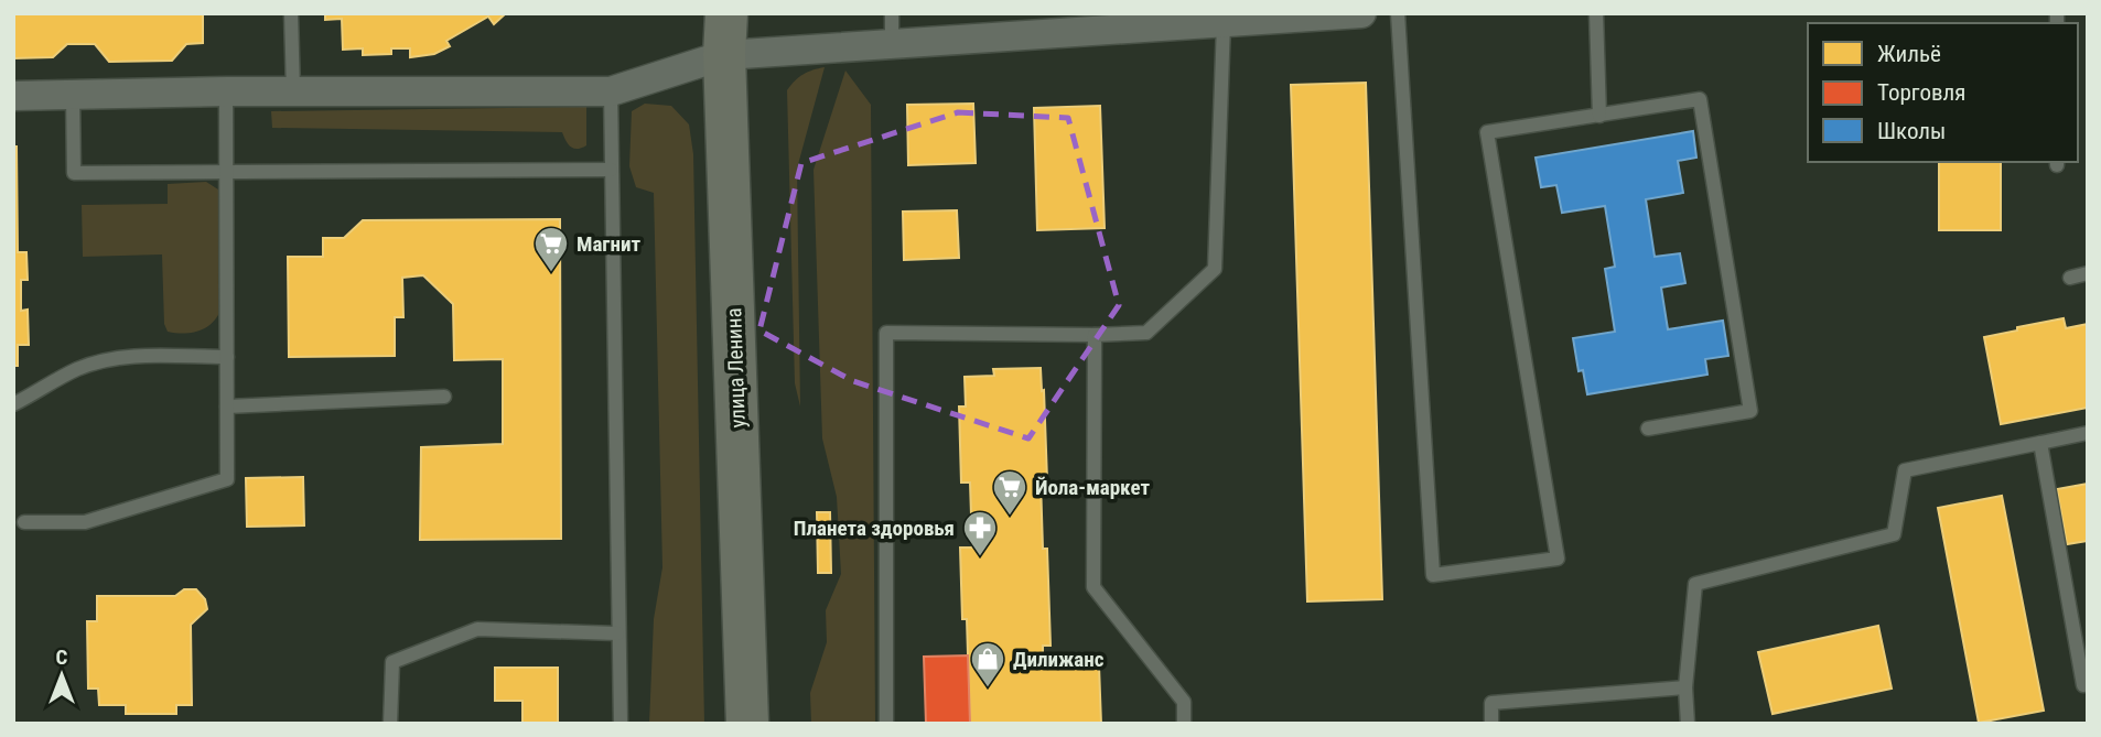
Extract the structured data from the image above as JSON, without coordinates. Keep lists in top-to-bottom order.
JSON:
{
  "streets": {
    "main road": ["улица Ленина"]
  },
  "places": {
    "supermarket": ["Магнит", "Йола-маркет"],
    "pharmacy": ["Планета здоровья"],
    "shop": ["Дилижанс"]
  },
  "legend": ["Жильё", "Торговля", "Школы"],
  "north": "top"
}
